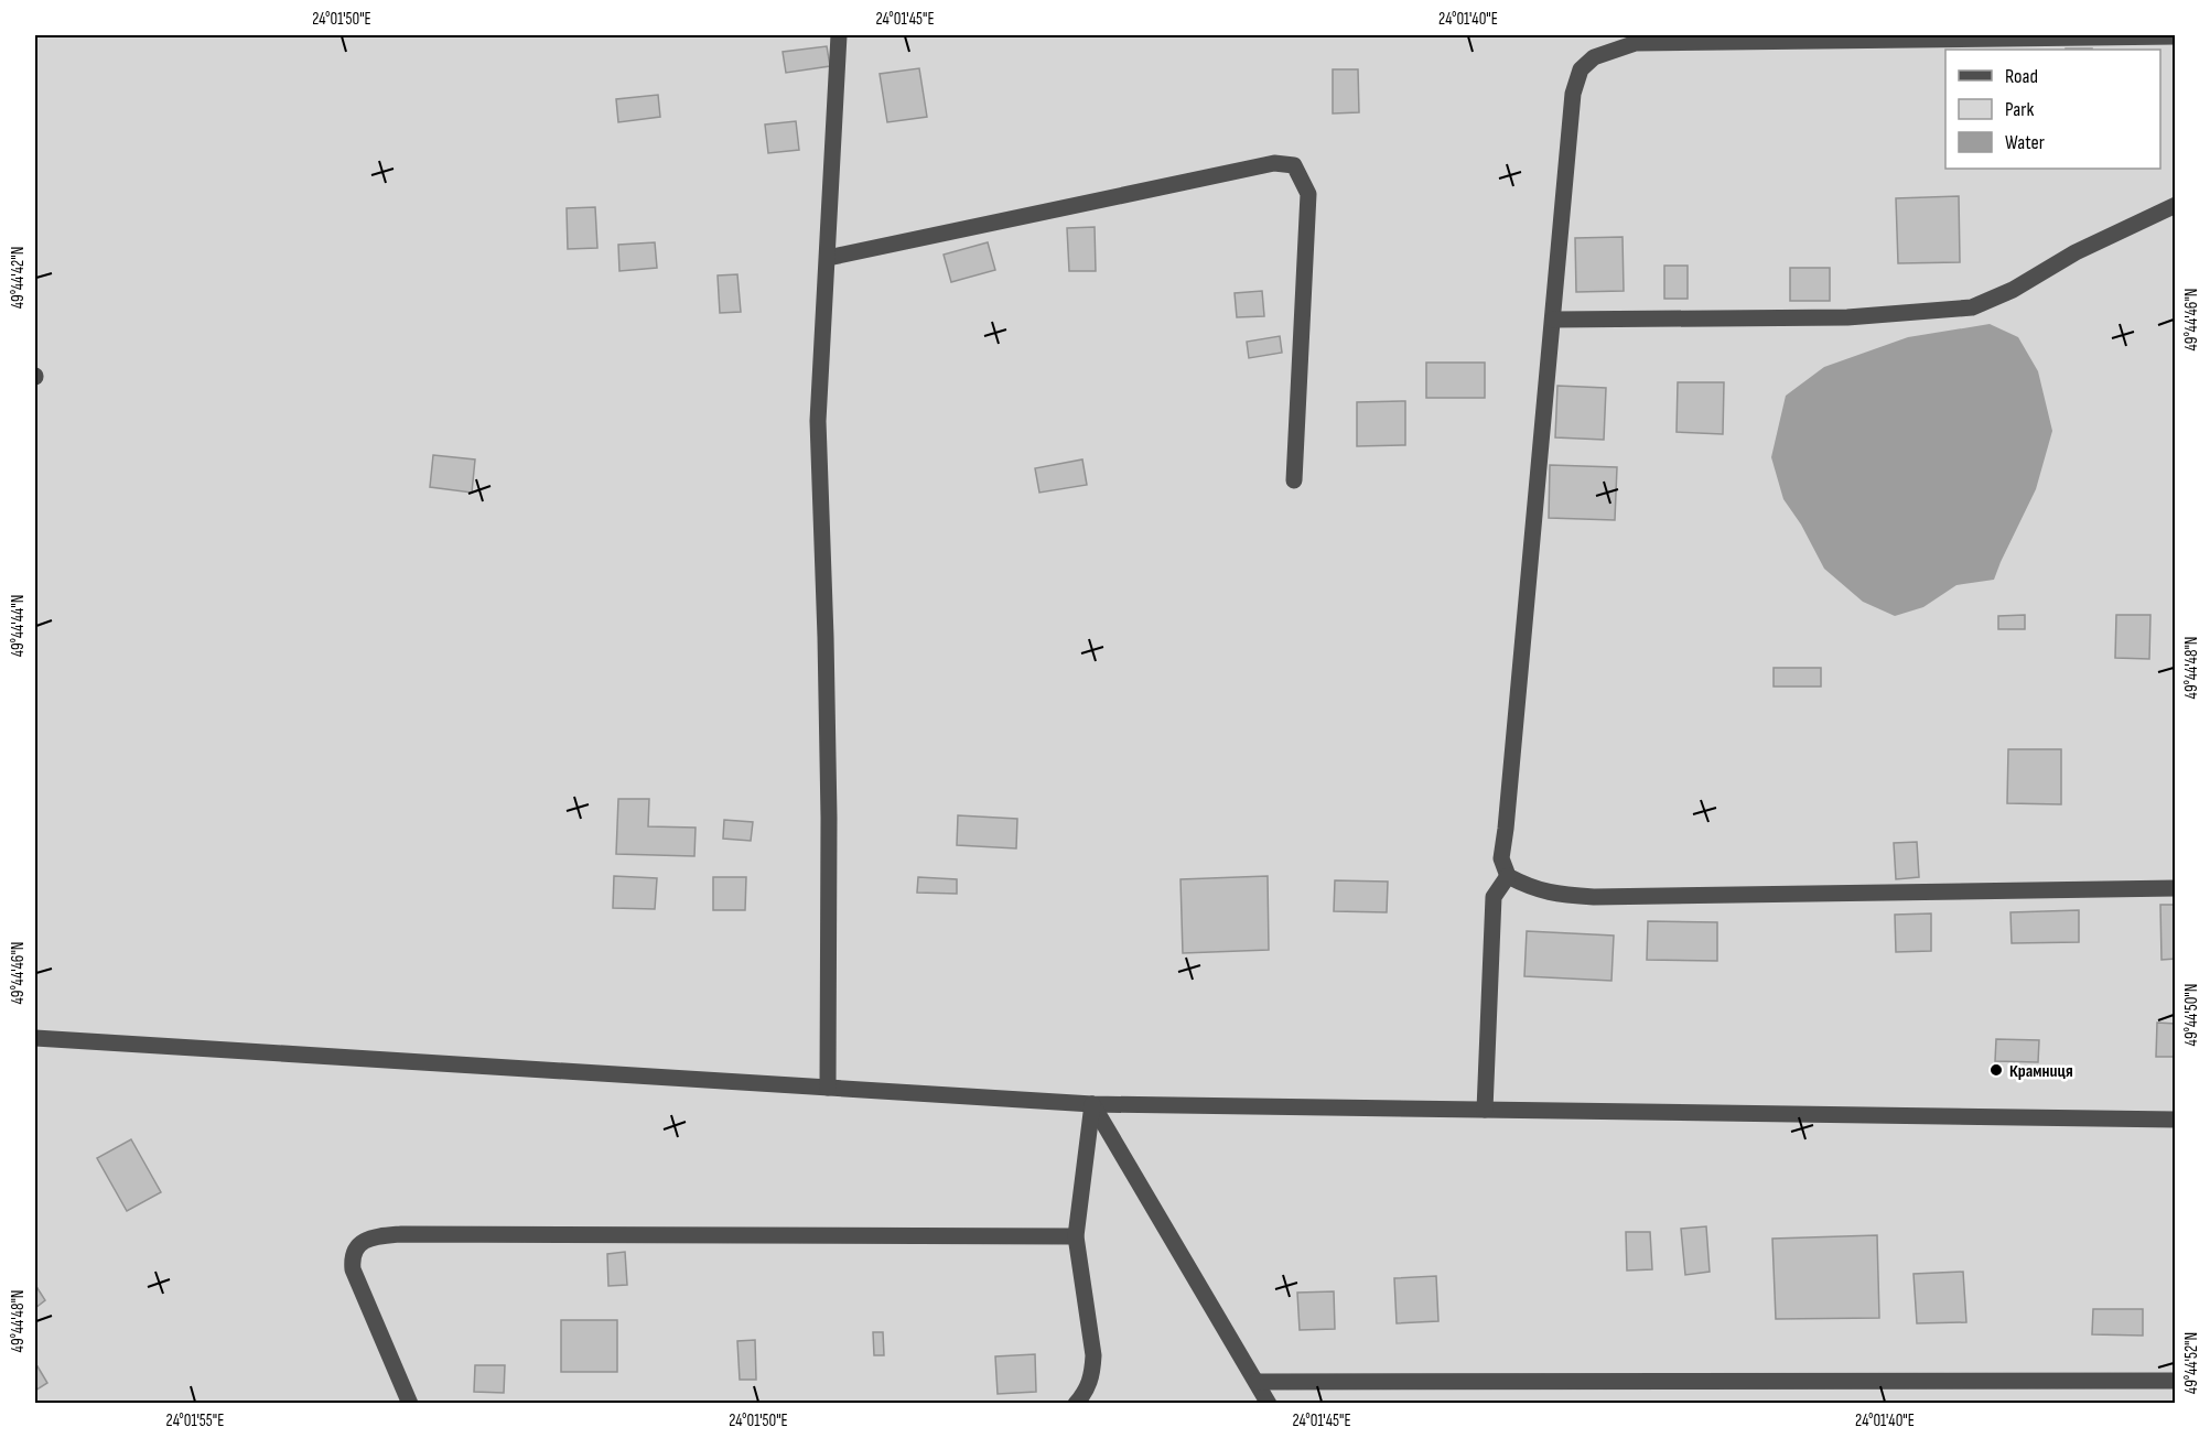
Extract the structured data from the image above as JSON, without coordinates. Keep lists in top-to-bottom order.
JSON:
{
  "places": ["Крамниця"],
  "legend": ["Road", "Park", "Water"],
  "coordinates": [
    "24°01'50\"E",
    "24°01'45\"E",
    "24°01'40\"E",
    "49°44'42\"N",
    "49°44'46\"N",
    "49°44'44\"N",
    "49°44'48\"N",
    "49°44'50\"N",
    "49°44'52\"N",
    "24°01'55\"E"
  ]
}
